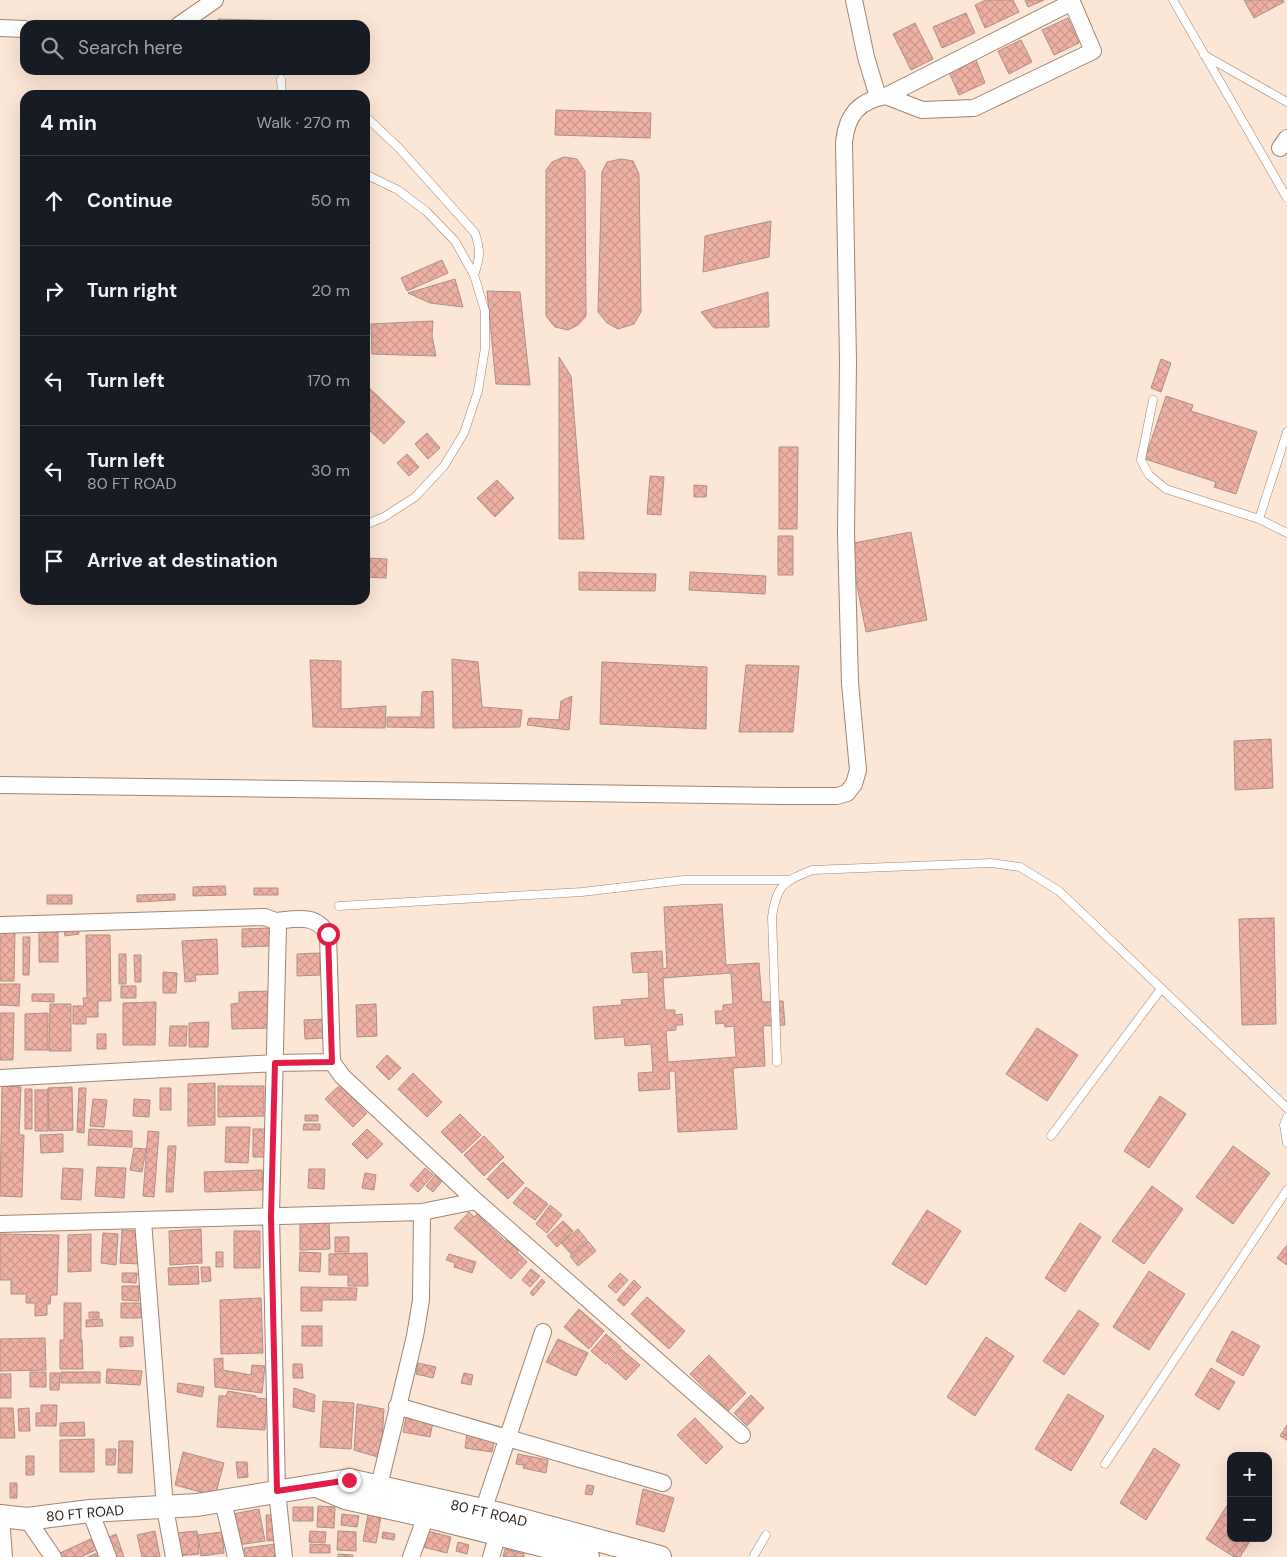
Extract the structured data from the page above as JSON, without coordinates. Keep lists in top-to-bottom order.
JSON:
{
  "streets": {
    "street": ["80 FT ROAD"]
  },
  "page": {
    "search": "Search here",
    "heading": ["4 min", "Walk · 270 m"],
    "list": [
      ["Continue", "50 m"],
      ["Turn right", "20 m"],
      ["Turn left", "170 m"],
      ["Turn left", "80 FT ROAD", "30 m"],
      "Arrive at destination"
    ],
    "map_buttons": ["+", "−"]
  }
}
